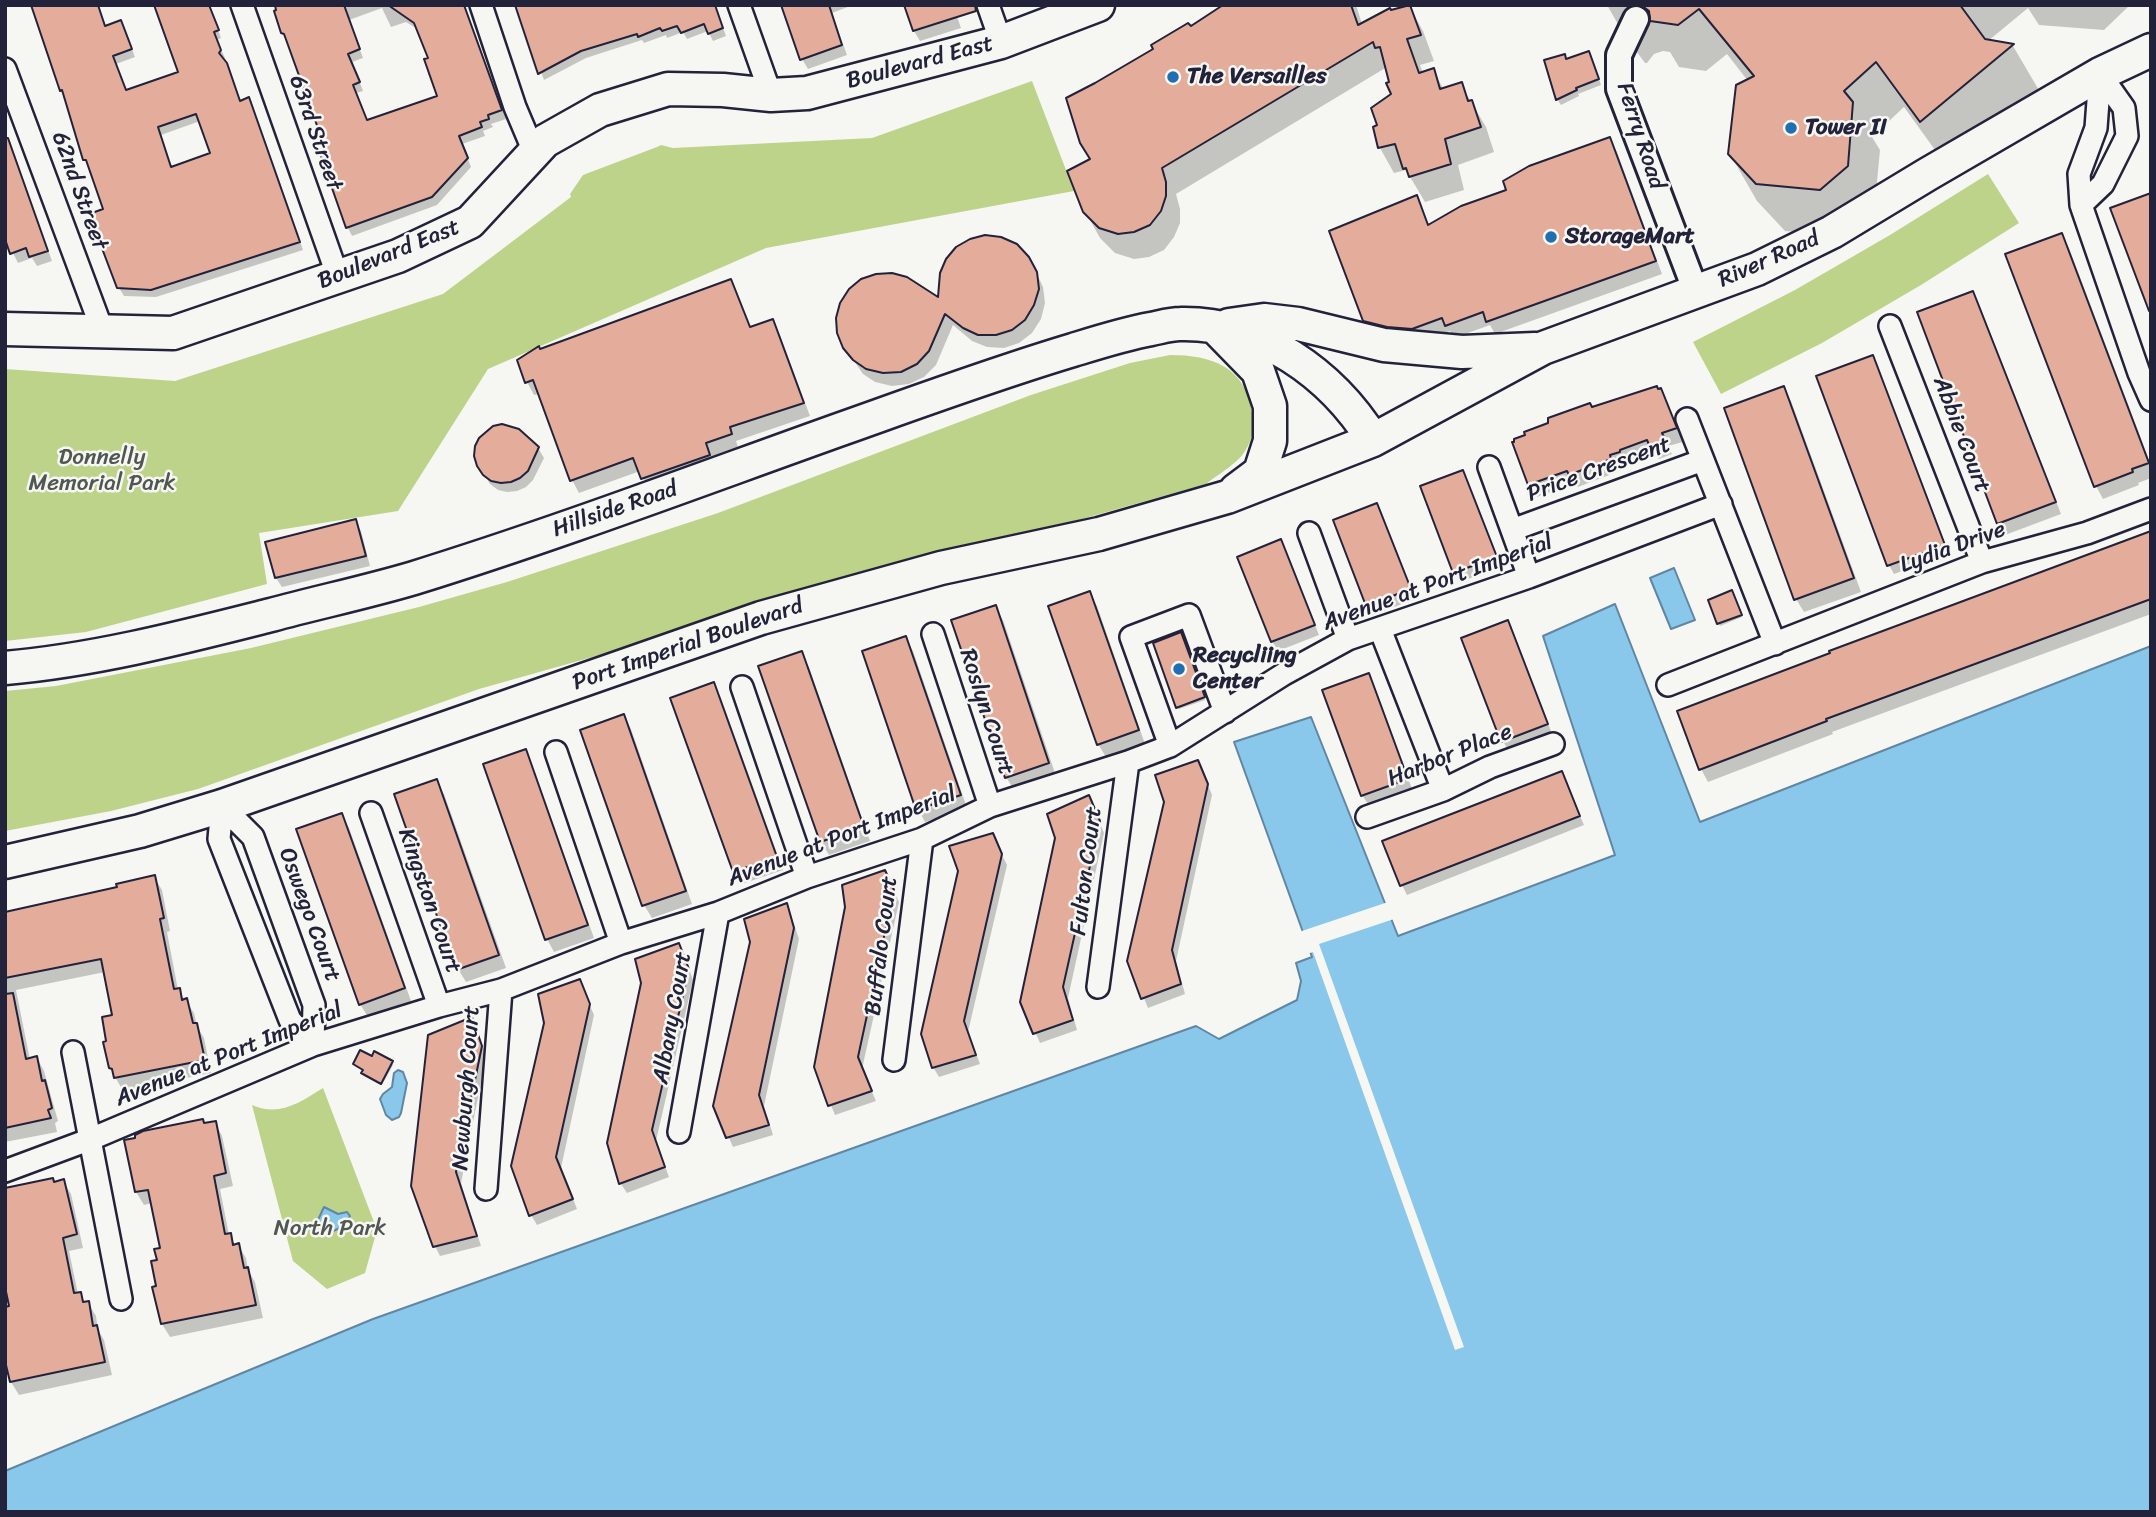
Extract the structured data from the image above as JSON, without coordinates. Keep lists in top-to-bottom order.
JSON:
{
  "streets": {
    "main road": [
      "Boulevard East",
      "River Road",
      "Hillside Road",
      "Port Imperial Boulevard"
    ],
    "street": [
      "63rd Street",
      "Ferry Road",
      "62nd Street",
      "Abbie Court",
      "Price Crescent",
      "Lydia Drive",
      "Avenue at Port Imperial",
      "Roslyn Court",
      "Harbor Place",
      "Fulton Court",
      "Kingston Court",
      "Oswego Court",
      "Buffalo Court",
      "Albany Court",
      "Newburgh Court"
    ]
  },
  "crossings": [
    ["Boulevard East", "63rd Street"],
    ["Boulevard East", "62nd Street"],
    ["Ferry Road", "River Road"],
    ["River Road", "Port Imperial Boulevard"],
    ["Abbie Court", "Lydia Drive"],
    ["Price Crescent", "Avenue at Port Imperial"],
    ["Avenue at Port Imperial", "Roslyn Court"],
    ["Avenue at Port Imperial", "Fulton Court"],
    ["Avenue at Port Imperial", "Kingston Court"],
    ["Avenue at Port Imperial", "Oswego Court"],
    ["Avenue at Port Imperial", "Buffalo Court"],
    ["Avenue at Port Imperial", "Albany Court"],
    ["Avenue at Port Imperial", "Newburgh Court"],
    ["Port Imperial Boulevard", "Oswego Court"]
  ],
  "parks": ["Donnelly Memorial Park", "North Park"],
  "places": [
    "The Versailles",
    "Tower II",
    "StorageMart",
    "Recycliing Center"
  ]
}
